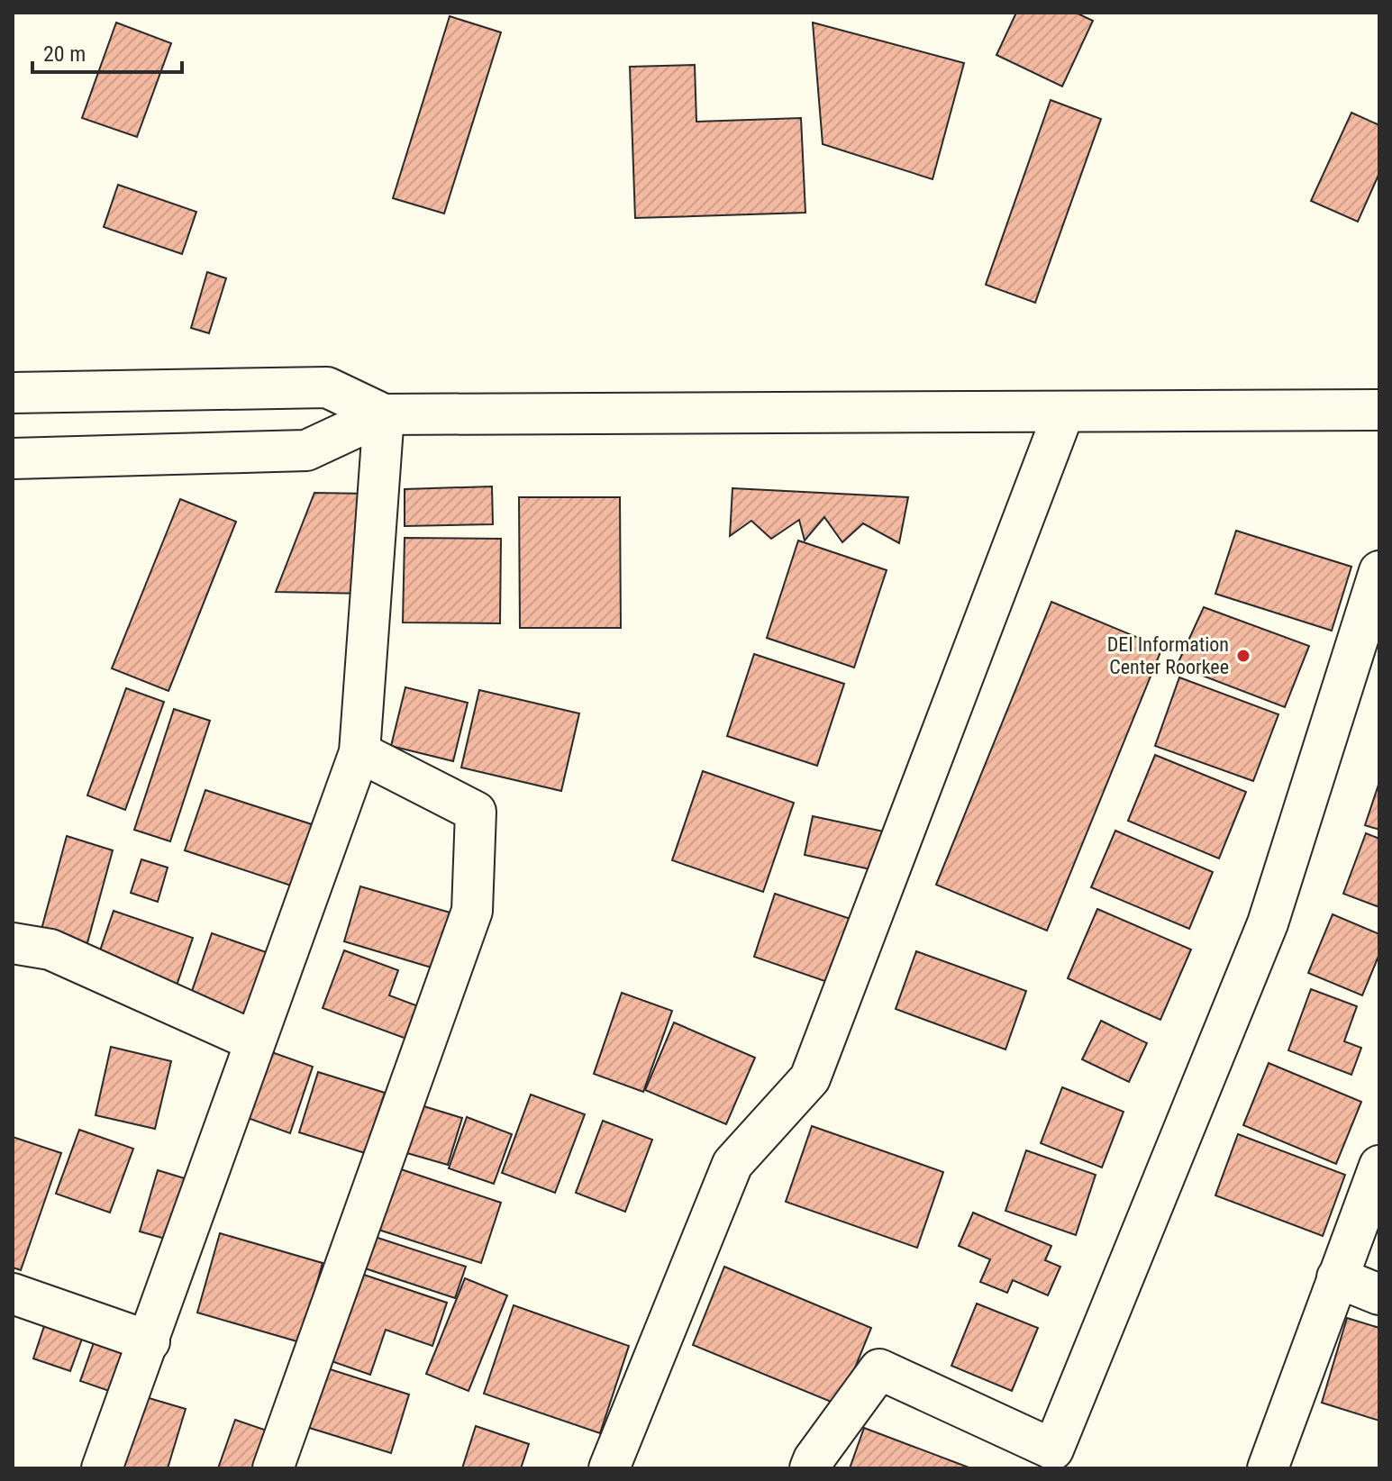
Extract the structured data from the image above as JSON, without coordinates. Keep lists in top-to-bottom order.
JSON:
{
  "places": ["DEI Information Center Roorkee"],
  "scale_bar": "20 m"
}
